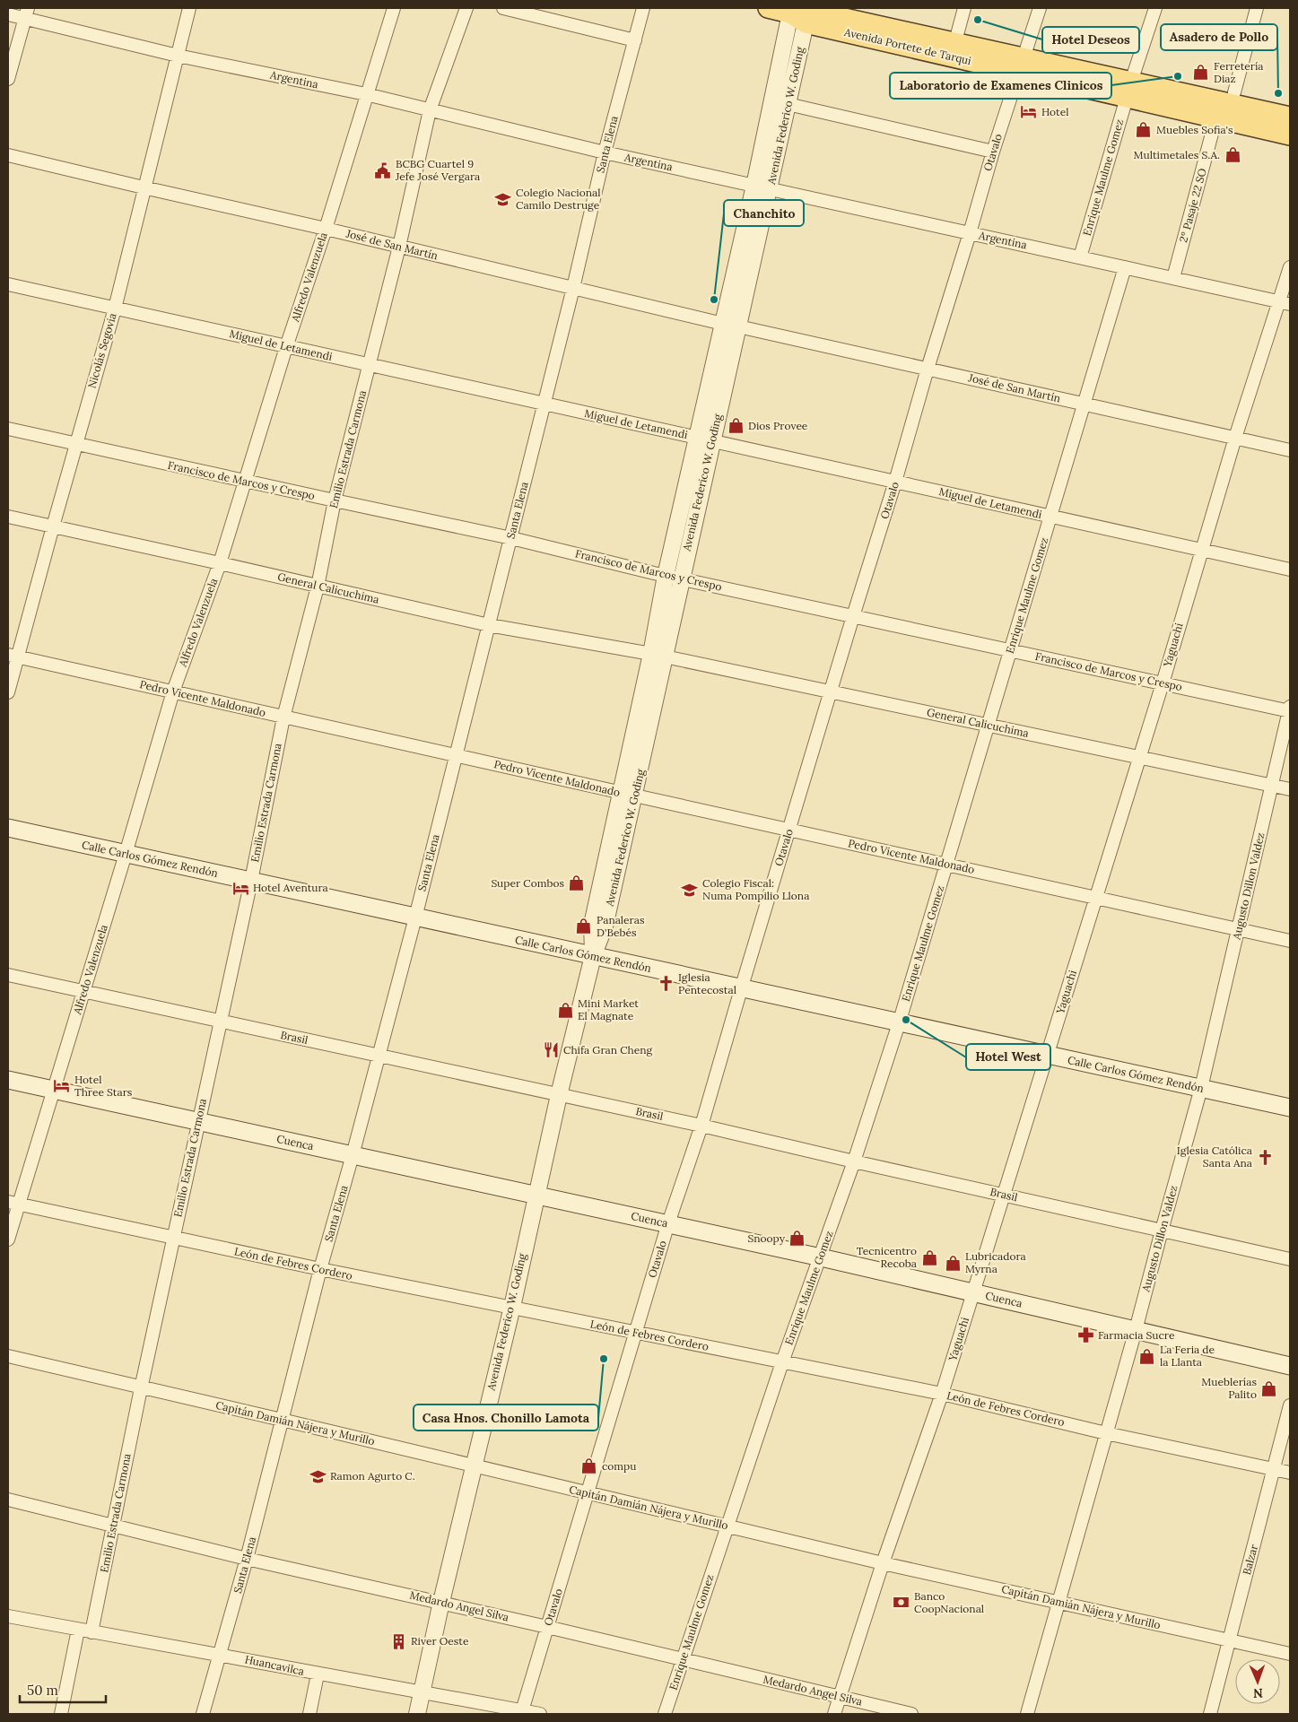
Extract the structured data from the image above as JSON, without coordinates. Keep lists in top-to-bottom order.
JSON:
{
  "streets": {
    "main road": ["Avenida Portete de Tarqui", "Calle Carlos Gómez Rendón", "Cuenca"],
    "street": [
      "Argentina",
      "Avenida Federico W. Goding",
      "Santa Elena",
      "Otavalo",
      "Enrique Maulme Gomez",
      "2º Pasaje 22 SO",
      "José de San Martín",
      "Alfredo Valenzuela",
      "Miguel de Letamendi",
      "Nicolás Segovia",
      "Emilio Estrada Carmona",
      "Francisco de Marcos y Crespo",
      "General Calicuchima",
      "Yaguachi",
      "Pedro Vicente Maldonado",
      "Augusto Dillon Valdez",
      "Brasil",
      "León de Febres Cordero",
      "Capitán Damián Nájera y Murillo",
      "Balzar",
      "Medardo Angel Silva",
      "Huancavilca"
    ]
  },
  "crossings": [
    ["Avenida Portete de Tarqui", "Avenida Federico W. Goding"],
    ["Avenida Portete de Tarqui", "Otavalo"],
    ["Avenida Portete de Tarqui", "Enrique Maulme Gomez"],
    ["Argentina", "Avenida Federico W. Goding"],
    ["Argentina", "Santa Elena"],
    ["Argentina", "Otavalo"],
    ["Argentina", "Enrique Maulme Gomez"],
    ["Argentina", "2º Pasaje 22 SO"],
    ["Argentina", "Alfredo Valenzuela"],
    ["Argentina", "Nicolás Segovia"],
    ["Argentina", "Emilio Estrada Carmona"],
    ["Argentina", "Yaguachi"],
    ["Avenida Federico W. Goding", "José de San Martín"],
    ["Avenida Federico W. Goding", "Miguel de Letamendi"],
    ["Avenida Federico W. Goding", "Francisco de Marcos y Crespo"],
    ["Avenida Federico W. Goding", "General Calicuchima"],
    ["Avenida Federico W. Goding", "Pedro Vicente Maldonado"],
    ["Avenida Federico W. Goding", "Calle Carlos Gómez Rendón"],
    ["Avenida Federico W. Goding", "Brasil"],
    ["Avenida Federico W. Goding", "Cuenca"],
    ["Avenida Federico W. Goding", "León de Febres Cordero"],
    ["Avenida Federico W. Goding", "Capitán Damián Nájera y Murillo"],
    ["Avenida Federico W. Goding", "Medardo Angel Silva"],
    ["Avenida Federico W. Goding", "Huancavilca"],
    ["Santa Elena", "José de San Martín"],
    ["Santa Elena", "Miguel de Letamendi"],
    ["Santa Elena", "Francisco de Marcos y Crespo"],
    ["Santa Elena", "General Calicuchima"],
    ["Santa Elena", "Pedro Vicente Maldonado"],
    ["Santa Elena", "Calle Carlos Gómez Rendón"],
    ["Santa Elena", "Brasil"],
    ["Santa Elena", "Cuenca"],
    ["Santa Elena", "León de Febres Cordero"],
    ["Santa Elena", "Capitán Damián Nájera y Murillo"],
    ["Santa Elena", "Medardo Angel Silva"],
    ["Santa Elena", "Huancavilca"],
    ["Otavalo", "José de San Martín"],
    ["Otavalo", "Miguel de Letamendi"],
    ["Otavalo", "Francisco de Marcos y Crespo"],
    ["Otavalo", "General Calicuchima"],
    ["Otavalo", "Pedro Vicente Maldonado"],
    ["Otavalo", "Calle Carlos Gómez Rendón"],
    ["Otavalo", "Brasil"],
    ["Otavalo", "Cuenca"],
    ["Otavalo", "León de Febres Cordero"],
    ["Otavalo", "Capitán Damián Nájera y Murillo"],
    ["Otavalo", "Medardo Angel Silva"],
    ["Otavalo", "Huancavilca"],
    ["Enrique Maulme Gomez", "José de San Martín"],
    ["Enrique Maulme Gomez", "Miguel de Letamendi"],
    ["Enrique Maulme Gomez", "Francisco de Marcos y Crespo"],
    ["Enrique Maulme Gomez", "General Calicuchima"],
    ["Enrique Maulme Gomez", "Pedro Vicente Maldonado"],
    ["Enrique Maulme Gomez", "Calle Carlos Gómez Rendón"],
    ["Enrique Maulme Gomez", "Brasil"],
    ["Enrique Maulme Gomez", "Cuenca"],
    ["Enrique Maulme Gomez", "León de Febres Cordero"],
    ["Enrique Maulme Gomez", "Capitán Damián Nájera y Murillo"],
    ["Enrique Maulme Gomez", "Medardo Angel Silva"],
    ["José de San Martín", "Alfredo Valenzuela"],
    ["José de San Martín", "Nicolás Segovia"],
    ["José de San Martín", "Emilio Estrada Carmona"],
    ["José de San Martín", "Yaguachi"],
    ["Alfredo Valenzuela", "Miguel de Letamendi"],
    ["Alfredo Valenzuela", "Francisco de Marcos y Crespo"],
    ["Alfredo Valenzuela", "General Calicuchima"],
    ["Alfredo Valenzuela", "Pedro Vicente Maldonado"],
    ["Alfredo Valenzuela", "Calle Carlos Gómez Rendón"],
    ["Alfredo Valenzuela", "Brasil"],
    ["Alfredo Valenzuela", "Cuenca"],
    ["Alfredo Valenzuela", "León de Febres Cordero"],
    ["Miguel de Letamendi", "Nicolás Segovia"],
    ["Miguel de Letamendi", "Emilio Estrada Carmona"],
    ["Miguel de Letamendi", "Yaguachi"],
    ["Nicolás Segovia", "Francisco de Marcos y Crespo"],
    ["Nicolás Segovia", "General Calicuchima"],
    ["Nicolás Segovia", "Pedro Vicente Maldonado"],
    ["Emilio Estrada Carmona", "Francisco de Marcos y Crespo"],
    ["Emilio Estrada Carmona", "General Calicuchima"],
    ["Emilio Estrada Carmona", "Pedro Vicente Maldonado"],
    ["Emilio Estrada Carmona", "Calle Carlos Gómez Rendón"],
    ["Emilio Estrada Carmona", "Brasil"],
    ["Emilio Estrada Carmona", "Cuenca"],
    ["Emilio Estrada Carmona", "León de Febres Cordero"],
    ["Emilio Estrada Carmona", "Capitán Damián Nájera y Murillo"],
    ["Emilio Estrada Carmona", "Medardo Angel Silva"],
    ["Emilio Estrada Carmona", "Huancavilca"],
    ["Francisco de Marcos y Crespo", "Yaguachi"],
    ["Francisco de Marcos y Crespo", "Augusto Dillon Valdez"],
    ["General Calicuchima", "Yaguachi"],
    ["General Calicuchima", "Augusto Dillon Valdez"],
    ["Yaguachi", "Pedro Vicente Maldonado"],
    ["Yaguachi", "Calle Carlos Gómez Rendón"],
    ["Yaguachi", "Brasil"],
    ["Yaguachi", "Cuenca"],
    ["Yaguachi", "León de Febres Cordero"],
    ["Yaguachi", "Capitán Damián Nájera y Murillo"],
    ["Yaguachi", "Medardo Angel Silva"],
    ["Pedro Vicente Maldonado", "Augusto Dillon Valdez"],
    ["Calle Carlos Gómez Rendón", "Augusto Dillon Valdez"],
    ["Augusto Dillon Valdez", "Brasil"],
    ["Augusto Dillon Valdez", "Cuenca"],
    ["Augusto Dillon Valdez", "León de Febres Cordero"],
    ["Augusto Dillon Valdez", "Capitán Damián Nájera y Murillo"],
    ["León de Febres Cordero", "Balzar"],
    ["Capitán Damián Nájera y Murillo", "Balzar"]
  ],
  "places": {
    "other": [
      "Hotel Deseos",
      "Laboratorio de Examenes Clinicos",
      "Asadero de Pollo",
      "Chanchito",
      "Hotel West",
      "Casa Hnos. Chonillo Lamota"
    ],
    "shop": [
      "Ferretería Diaz",
      "Muebles Sofia's",
      "Multimetales S.A.",
      "Dios Provee",
      "Super Combos",
      "Panaleras D'Bebés",
      "Mini Market El Magnate",
      "Snoopy",
      "Tecnicentro Recoba",
      "Lubricadora Myrna",
      "La Feria de la Llanta",
      "Mueblerías Palito",
      "compu"
    ],
    "hotel": ["Hotel", "Hotel Aventura", "Hotel Three Stars"],
    "public building": ["BCBG Cuartel 9 Jefe José Vergara"],
    "school or university": ["Colegio Nacional Camilo Destruge", "Colegio Fiscal: Numa Pompilio Llona", "Ramon Agurto C."],
    "church": ["Iglesia Pentecostal", "Iglesia Católica Santa Ana"],
    "restaurant": ["Chifa Gran Cheng"],
    "pharmacy": ["Farmacia Sucre"],
    "bank": ["Banco CoopNacional"],
    "building": ["River Oeste"]
  },
  "scale_bar": "50 m",
  "north": "bottom"
}
